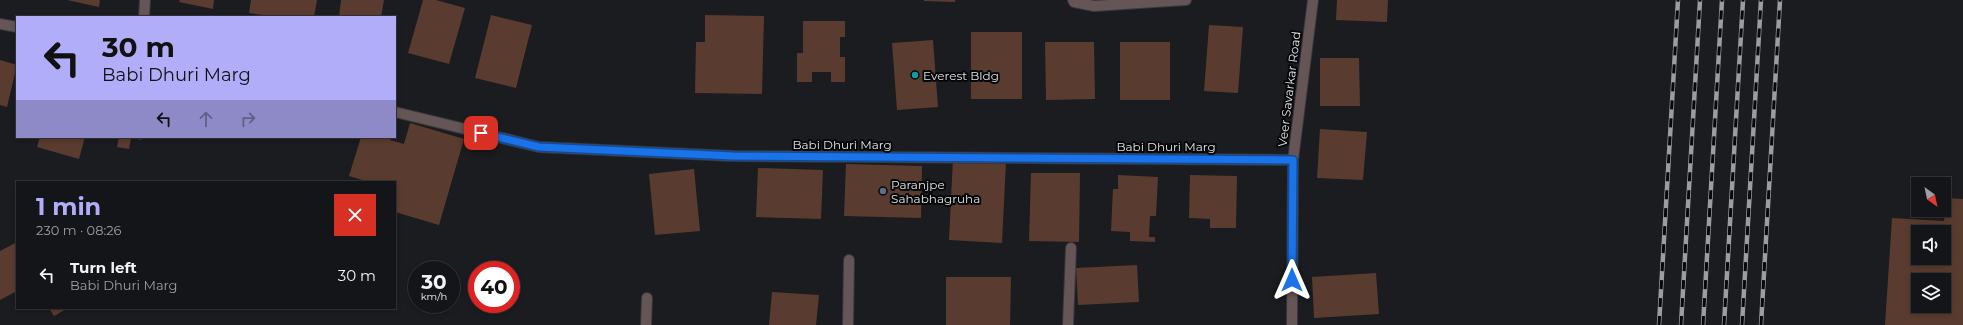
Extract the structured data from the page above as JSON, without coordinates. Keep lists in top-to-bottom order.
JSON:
{
  "streets": {
    "street": ["Veer Savarkar Road", "Babi Dhuri Marg"]
  },
  "crossings": [
    ["Veer Savarkar Road", "Babi Dhuri Marg"]
  ],
  "places": ["Everest Bldg", "Paranjpe Sahabhagruha"],
  "north": "bottom right",
  "page": {
    "turn": ["30 m", "Babi Dhuri Marg"],
    "heading": ["1 min", "230 m · 08:26"],
    "list": [
      {
        "name": "Turn left",
        "note": "Babi Dhuri Marg",
        "value": "30 m"
      }
    ],
    "speed": "30 km/h",
    "limit": "40"
  }
}
